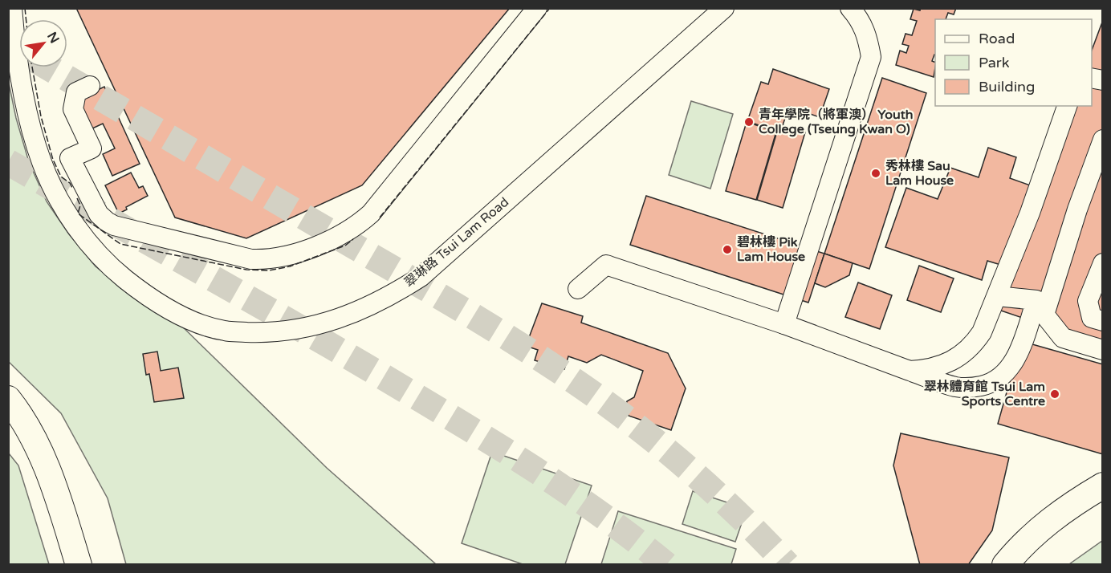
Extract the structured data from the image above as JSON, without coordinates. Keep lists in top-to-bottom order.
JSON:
{
  "streets": {
    "street": ["翠琳路 Tsui Lam Road"]
  },
  "places": [
    "青年學院（將軍澳） Youth College (Tseung Kwan O)",
    "秀林樓 Sau Lam House",
    "碧林樓 Pik Lam House",
    "翠林體育館 Tsui Lam Sports Centre"
  ],
  "legend": ["Road", "Park", "Building"],
  "north": "top right"
}
